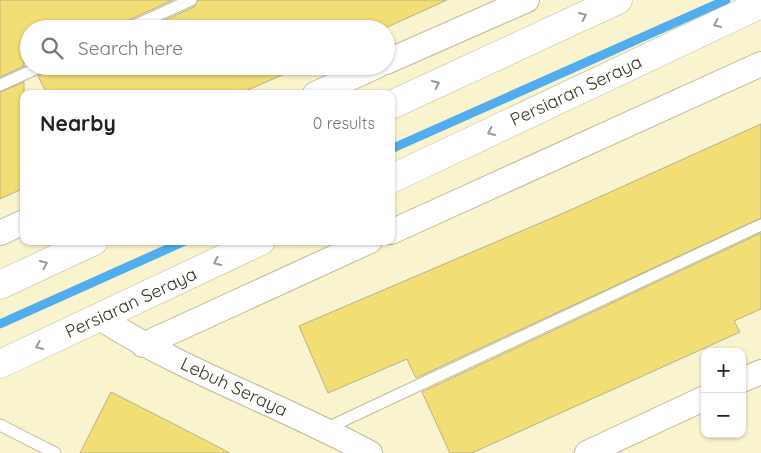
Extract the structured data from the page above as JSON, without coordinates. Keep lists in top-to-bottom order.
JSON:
{
  "streets": {
    "main road": ["Persiaran Seraya"],
    "street": ["Lebuh Seraya"]
  },
  "crossings": [
    ["Persiaran Seraya", "Lebuh Seraya"]
  ],
  "page": {
    "search": "Search here",
    "heading": ["Nearby", "0 results"],
    "map_buttons": ["+", "−"]
  }
}
